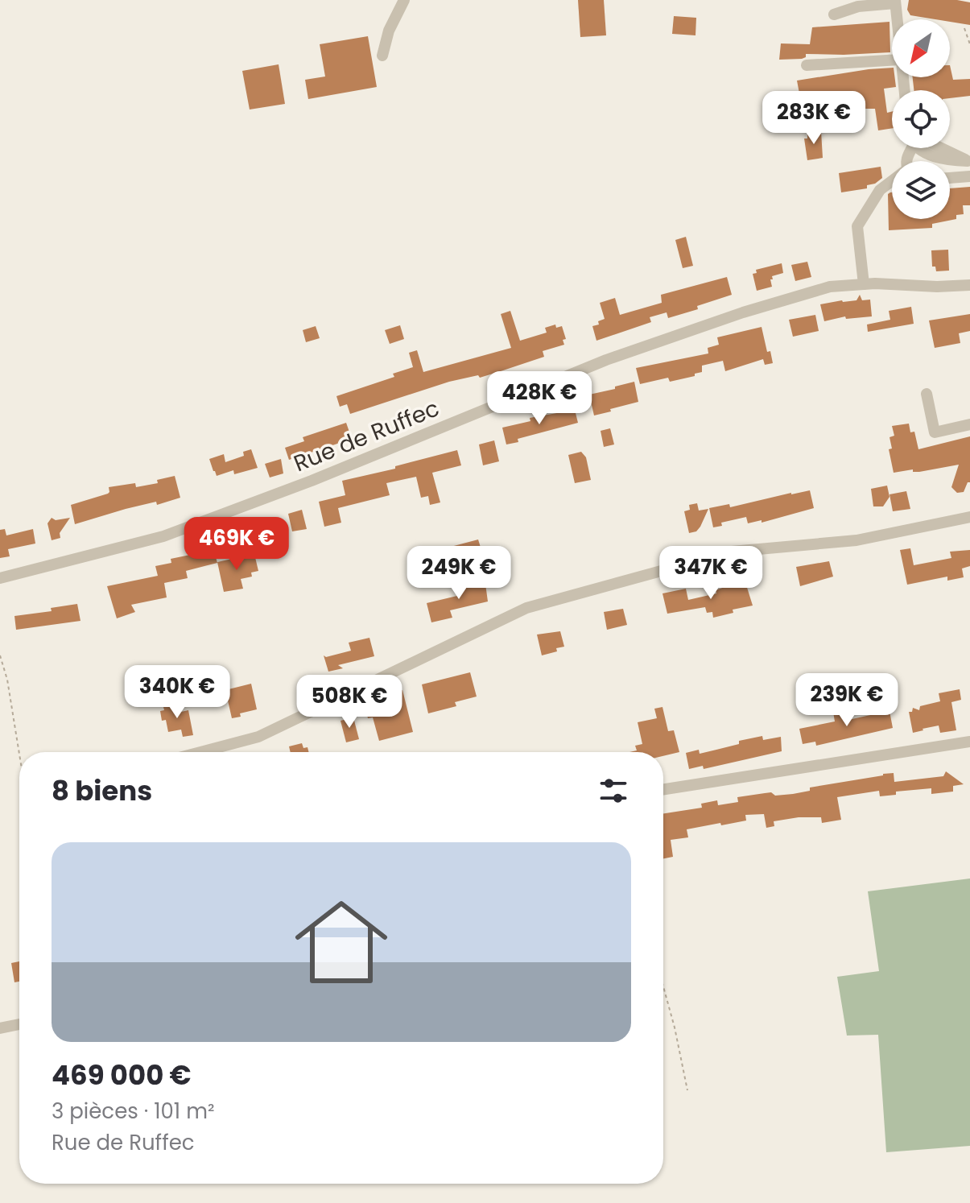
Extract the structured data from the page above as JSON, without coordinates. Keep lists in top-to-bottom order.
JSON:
{
  "streets": {
    "street": ["Rue de Ruffec"]
  },
  "north": "bottom left",
  "page": {
    "price": [
      "283K €",
      "428K €",
      "469K €",
      "249K €",
      "347K €",
      "340K €",
      "239K €",
      "508K €"
    ],
    "heading": "8 biens",
    "list": [
      {
        "name": "469 000 €",
        "note": "3 pièces · 101 m² · Rue de Ruffec"
      }
    ]
  }
}
